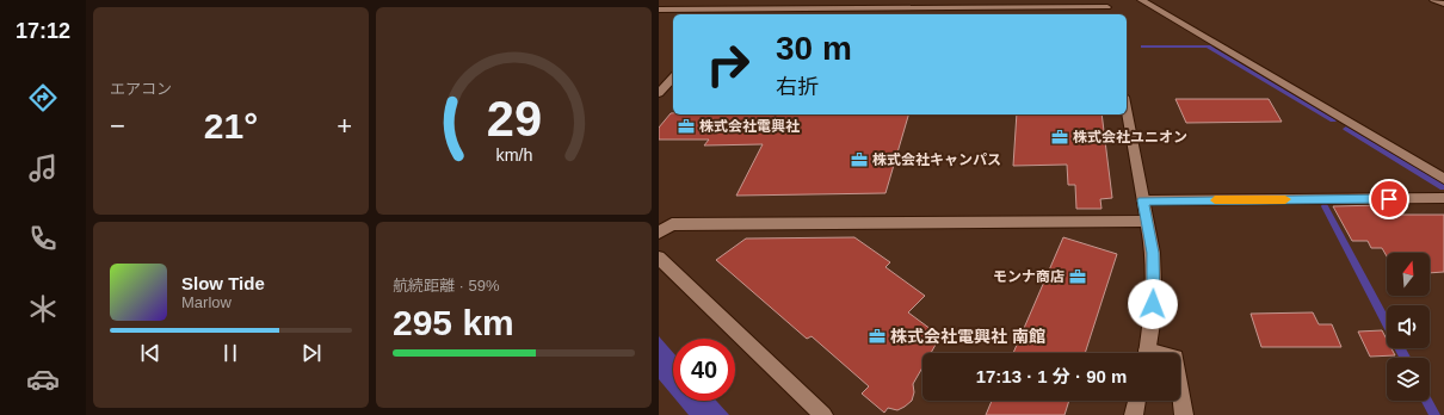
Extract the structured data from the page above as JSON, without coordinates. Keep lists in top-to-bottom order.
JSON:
{
  "places": {
    "office": [
      "株式会社電興社",
      "株式会社ユニオン",
      "株式会社キャンパス",
      "モンナ商店",
      "株式会社電興社 南館"
    ]
  },
  "north": "top",
  "page": {
    "tabs": "17:12",
    "tile": [
      "エアコン",
      ["航続距離 · 59%", "295 km"]
    ],
    "turn": ["30 m", "右折"],
    "heat": ["−", "21°", "+"],
    "song": ["Slow Tide", "Marlow"],
    "limit": "40",
    "trip": "17:13 · 1 分 · 90 m",
    "gauge": ["29", "km/h"]
  }
}
